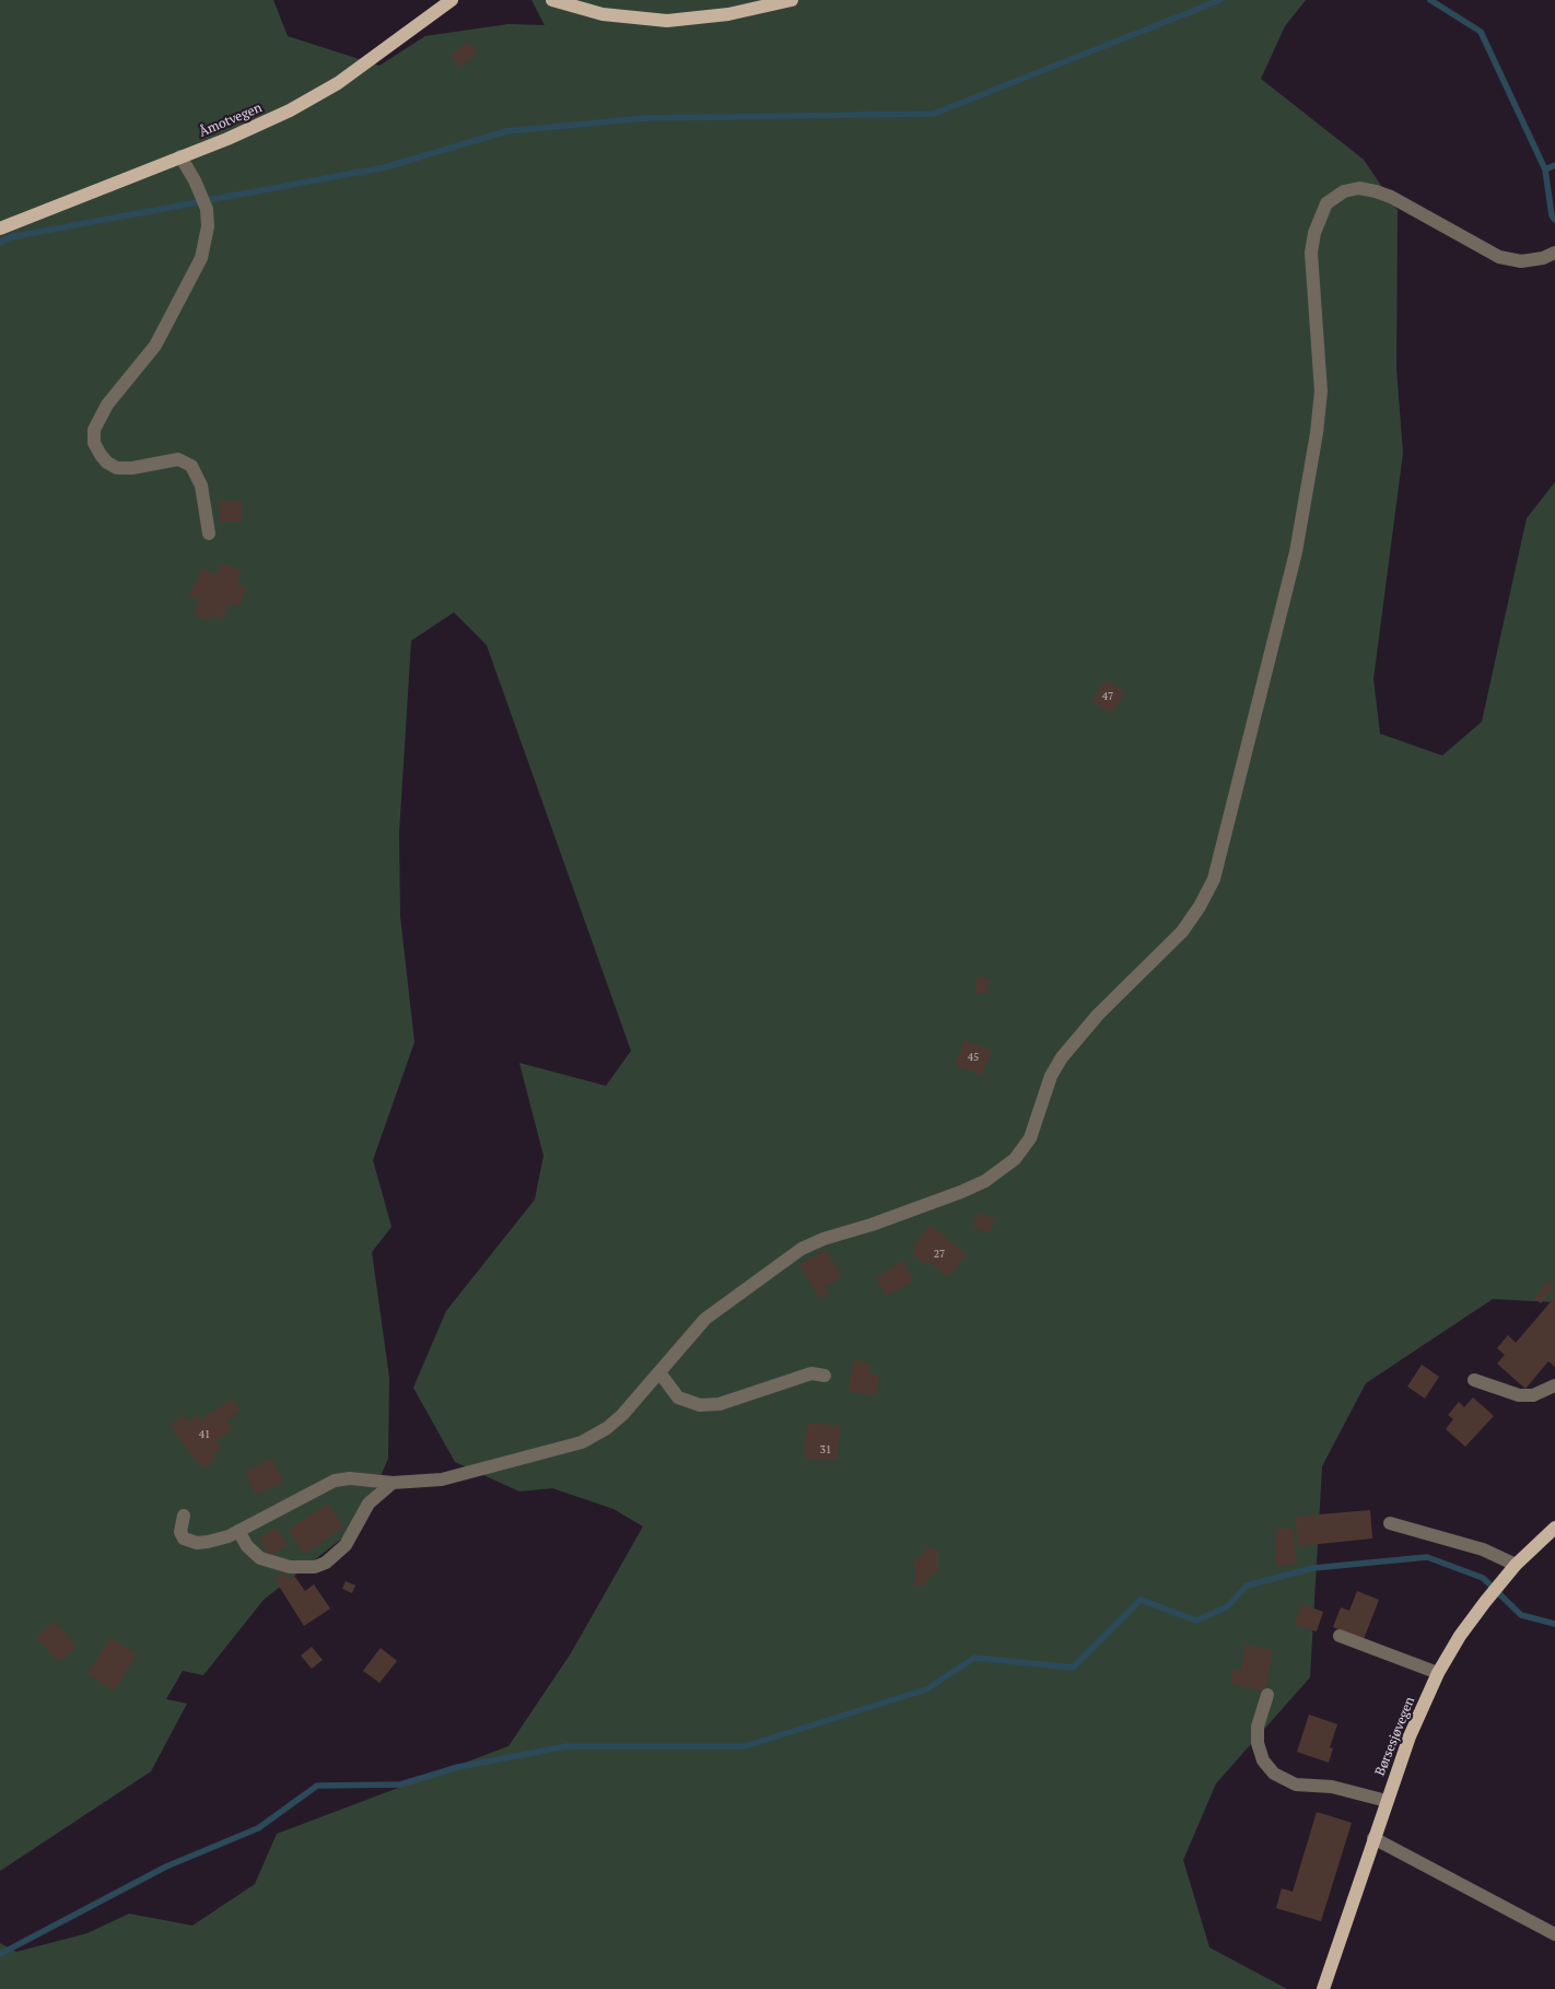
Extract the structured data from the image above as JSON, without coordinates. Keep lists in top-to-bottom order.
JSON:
{
  "streets": {
    "main road": ["Åmotvegen", "Børsesjøvegen"]
  },
  "house_numbers": [
    "47",
    "45",
    "27",
    "41",
    "31"
  ]
}
